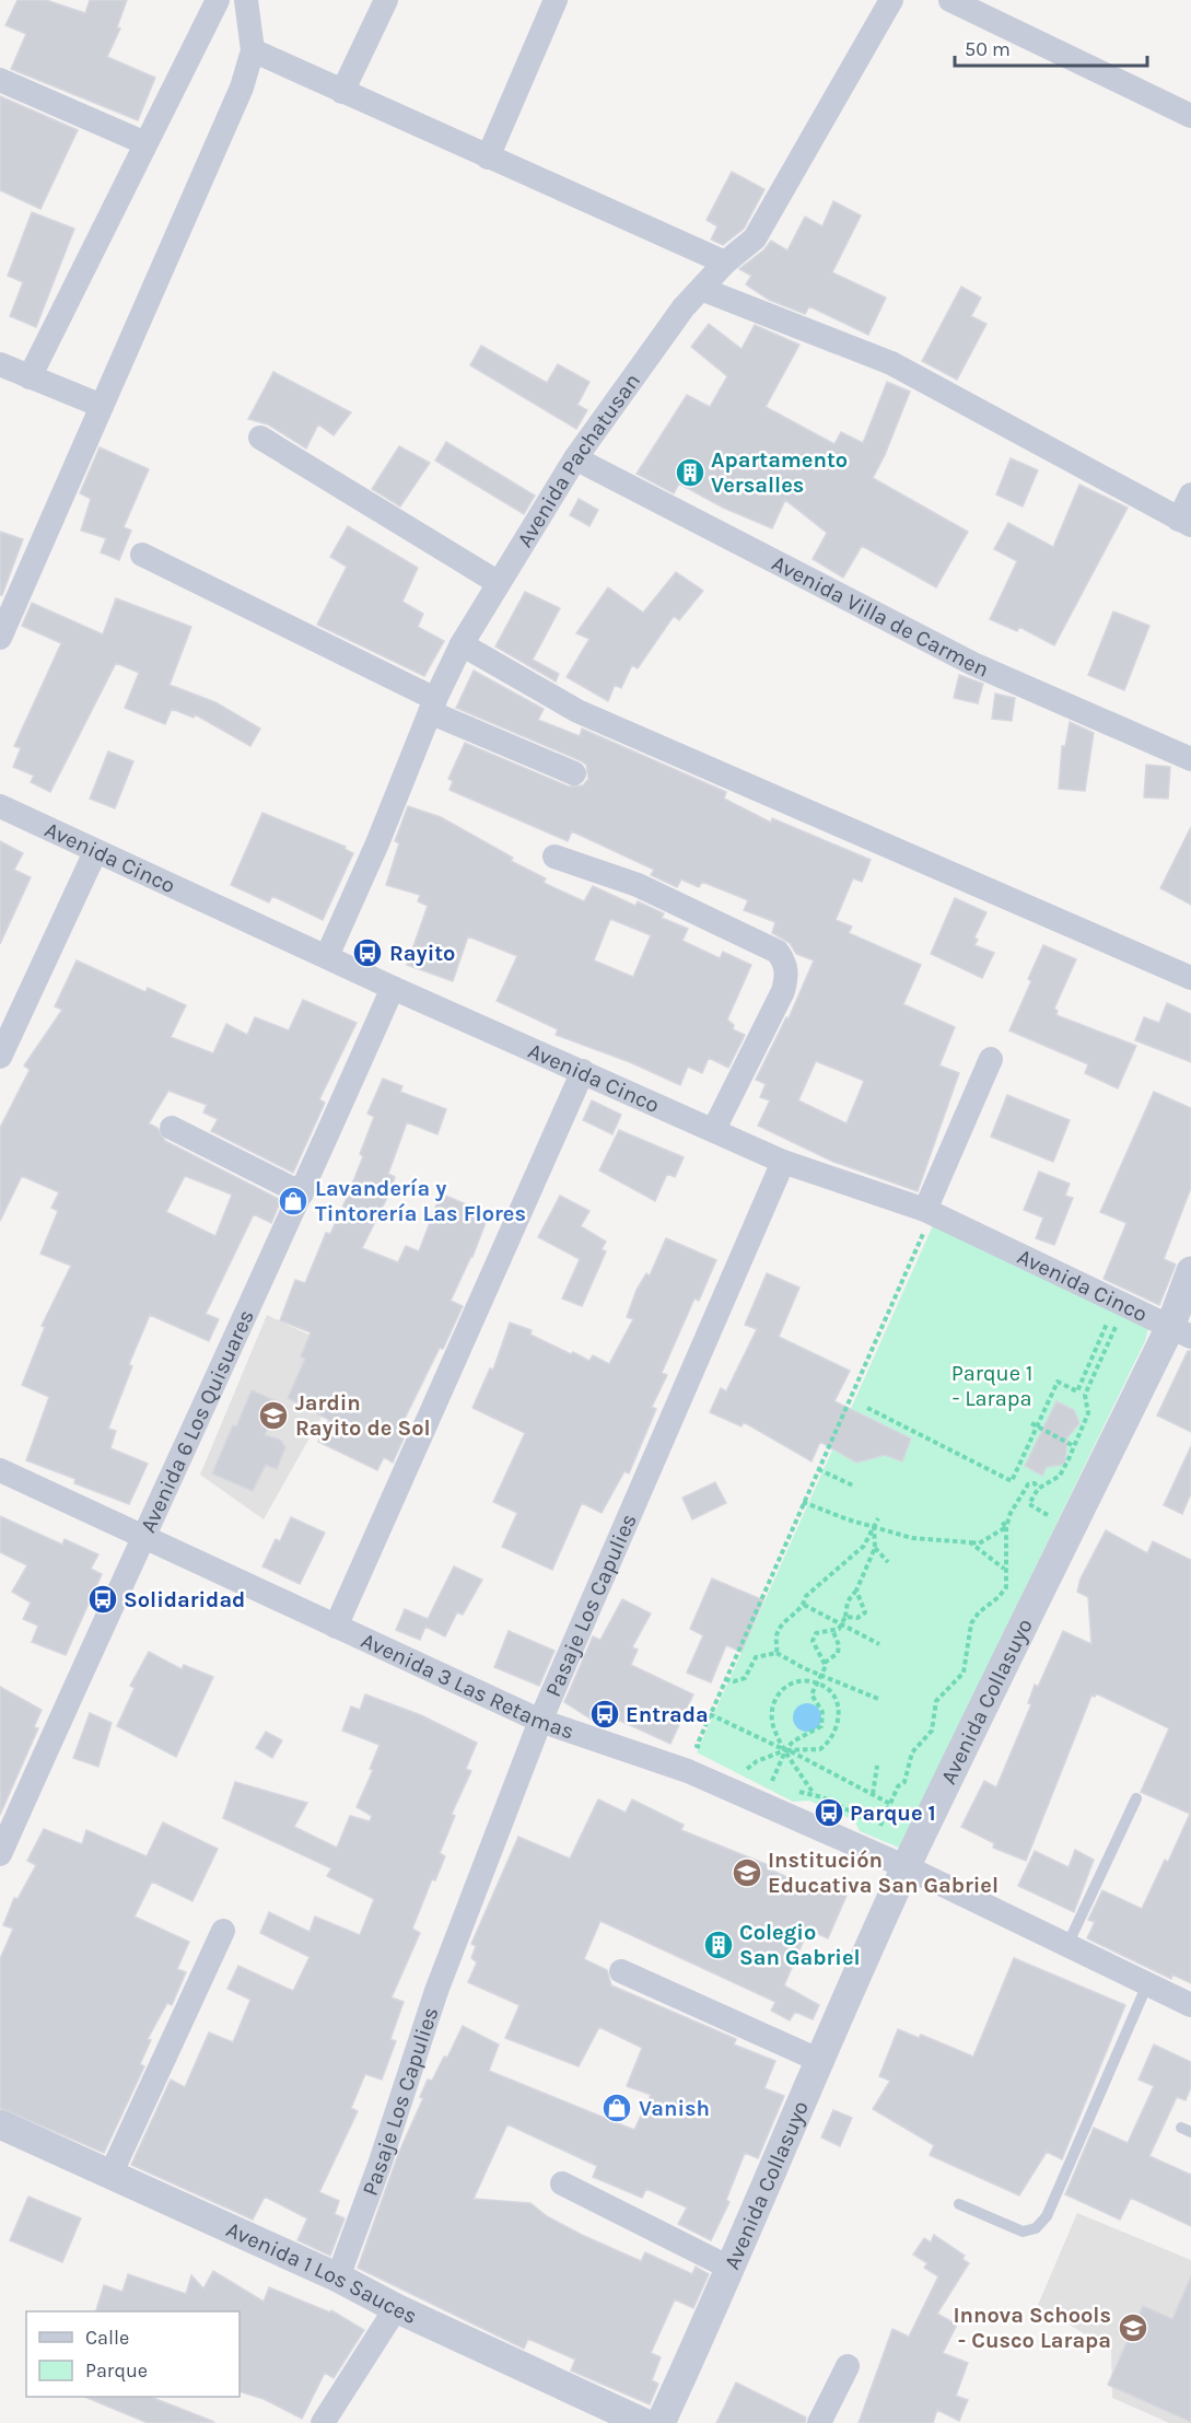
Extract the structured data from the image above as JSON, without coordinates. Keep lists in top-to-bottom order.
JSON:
{
  "streets": {
    "street": [
      "Avenida Pachatusan",
      "Avenida Villa de Carmen",
      "Avenida Cinco",
      "Avenida 6 Los Quisuares",
      "Pasaje Los Capulies",
      "Avenida 3 Las Retamas",
      "Avenida Collasuyo",
      "Avenida 1 Los Sauces"
    ]
  },
  "crossings": [
    ["Avenida Pachatusan", "Avenida Villa de Carmen"],
    ["Avenida Pachatusan", "Avenida Cinco"],
    ["Avenida Cinco", "Avenida 6 Los Quisuares"],
    ["Avenida Cinco", "Pasaje Los Capulies"],
    ["Avenida Cinco", "Avenida Collasuyo"],
    ["Avenida 6 Los Quisuares", "Avenida 3 Las Retamas"],
    ["Pasaje Los Capulies", "Avenida 3 Las Retamas"],
    ["Pasaje Los Capulies", "Avenida 1 Los Sauces"],
    ["Avenida 3 Las Retamas", "Avenida Collasuyo"]
  ],
  "parks": ["Parque 1 - Larapa"],
  "places": {
    "building": ["Apartamento Versalles", "Colegio San Gabriel"],
    "bus stop": [
      "Rayito",
      "Solidaridad",
      "Entrada",
      "Parque 1"
    ],
    "shop": ["Lavandería y Tintorería Las Flores", "Vanish"],
    "school or university": ["Jardin Rayito de Sol", "Institución Educativa San Gabriel", "Innova Schools - Cusco Larapa"]
  },
  "legend": ["Calle", "Parque"],
  "scale_bar": "50 m"
}
